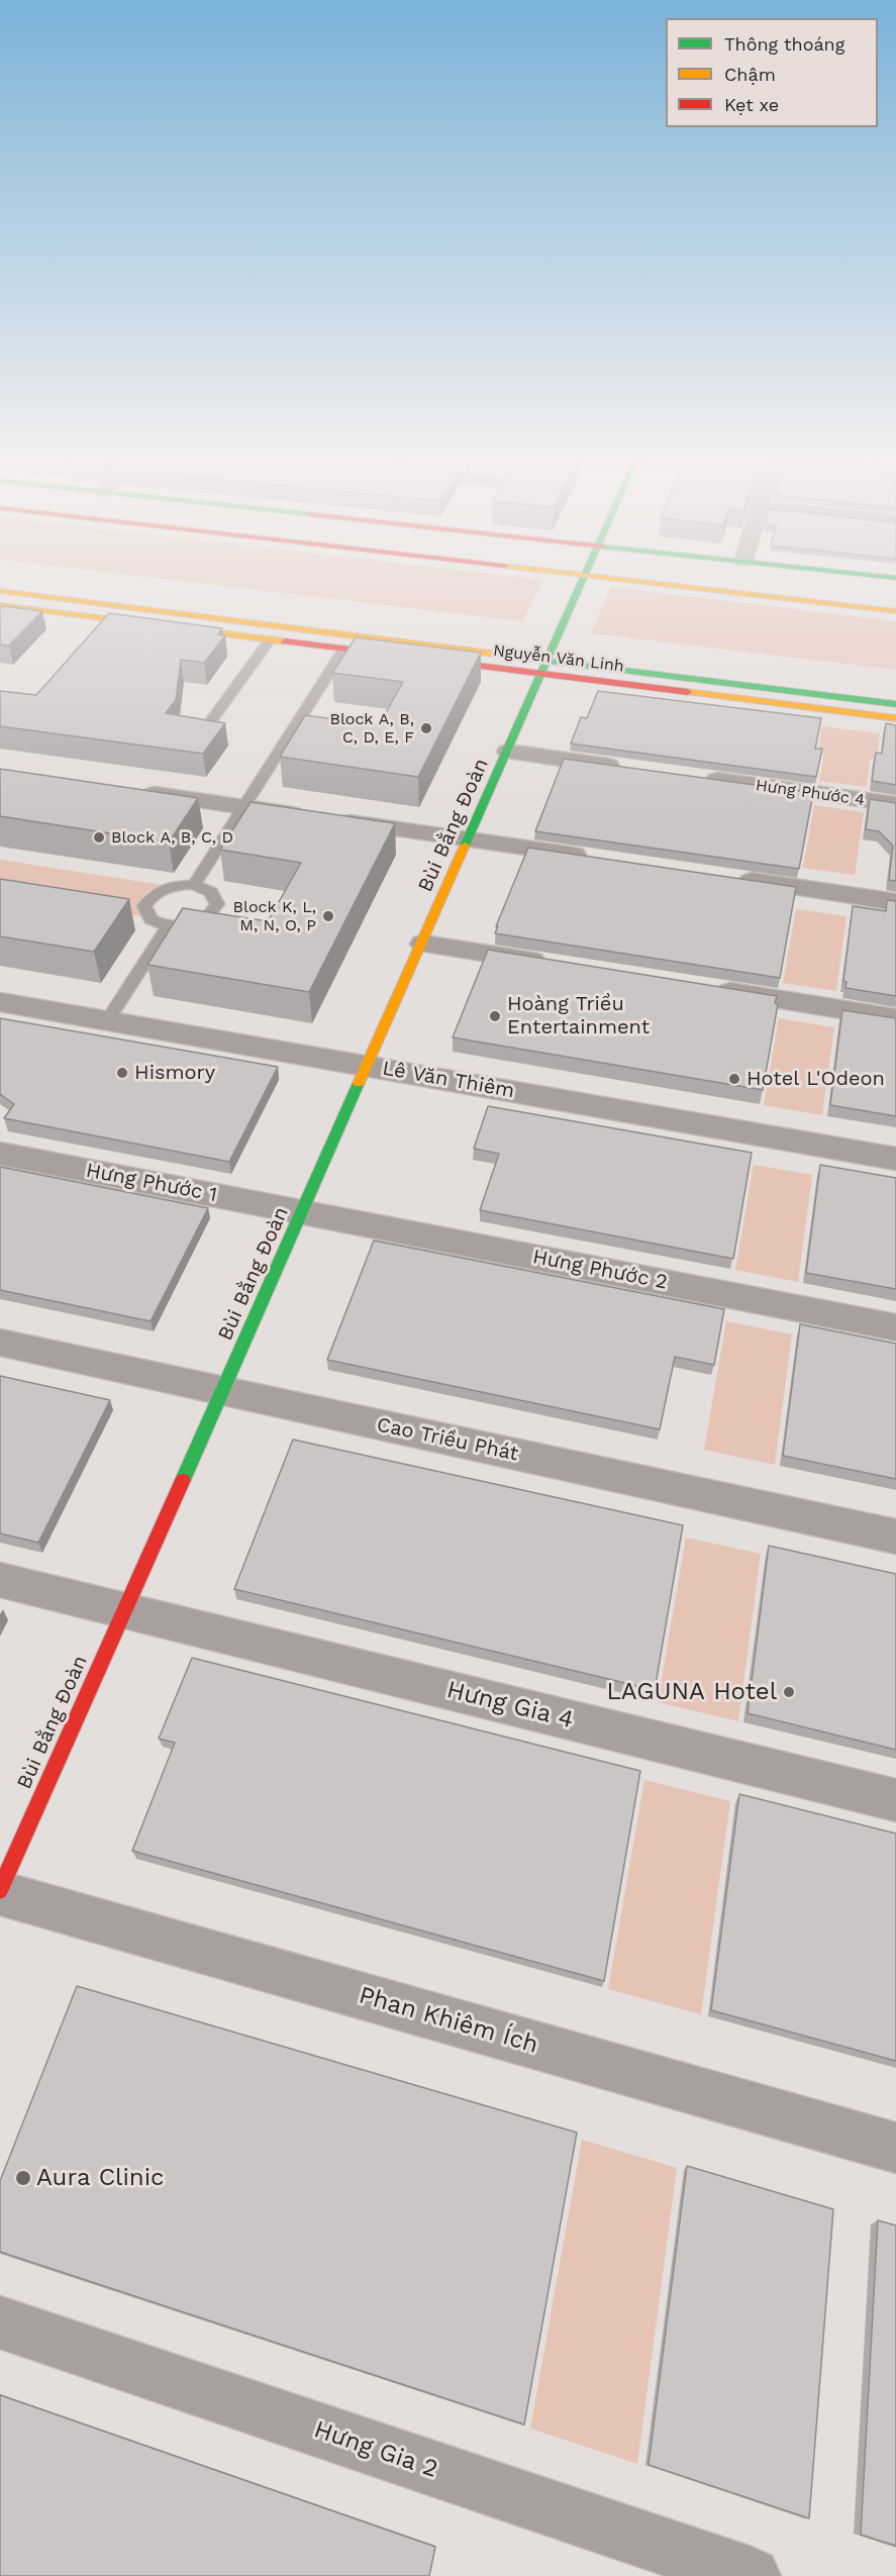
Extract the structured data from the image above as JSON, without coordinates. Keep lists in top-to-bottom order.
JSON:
{
  "streets": {
    "main road": ["Nguyễn Văn Linh", "Bùi Bằng Đoàn"],
    "street": [
      "Hưng Phước 4",
      "Lê Văn Thiêm",
      "Hưng Phước 1",
      "Hưng Phước 2",
      "Cao Triều Phát",
      "Hưng Gia 4",
      "Phan Khiêm Ích",
      "Hưng Gia 2"
    ]
  },
  "crossings": [
    ["Nguyễn Văn Linh", "Bùi Bằng Đoàn"],
    ["Bùi Bằng Đoàn", "Lê Văn Thiêm"],
    ["Bùi Bằng Đoàn", "Hưng Phước 1"],
    ["Bùi Bằng Đoàn", "Hưng Phước 2"],
    ["Bùi Bằng Đoàn", "Cao Triều Phát"],
    ["Bùi Bằng Đoàn", "Hưng Gia 4"],
    ["Bùi Bằng Đoàn", "Phan Khiêm Ích"],
    ["Hưng Phước 1", "Hưng Phước 2"]
  ],
  "places": [
    "Block A, B, C, D, E, F",
    "Block A, B, C, D",
    "Block K, L, M, N, O, P",
    "Hoàng Triều Entertainment",
    "Hismory",
    "Hotel L'Odeon",
    "LAGUNA Hotel",
    "Aura Clinic"
  ],
  "legend": ["Thông thoáng", "Chậm", "Kẹt xe"]
}
